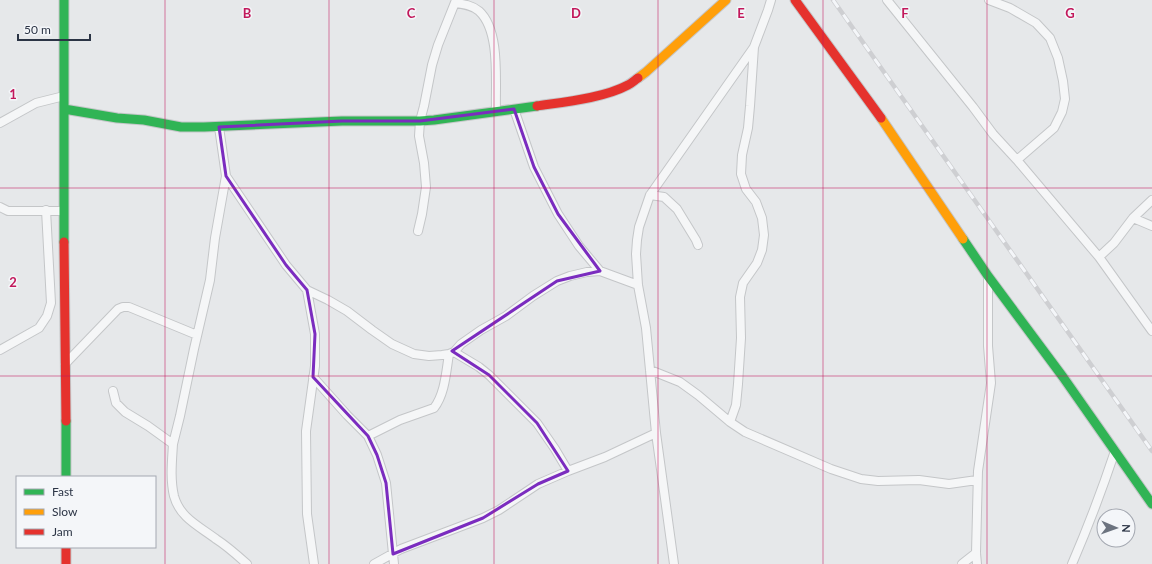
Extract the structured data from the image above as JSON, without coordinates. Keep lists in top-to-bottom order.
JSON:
{
  "legend": ["Fast", "Slow", "Jam"],
  "scale_bar": "50 m",
  "north": "right",
  "grid": {
    "columns": [
      "B",
      "C",
      "D",
      "E",
      "F",
      "G"
    ],
    "rows": ["1", "2"]
  }
}
